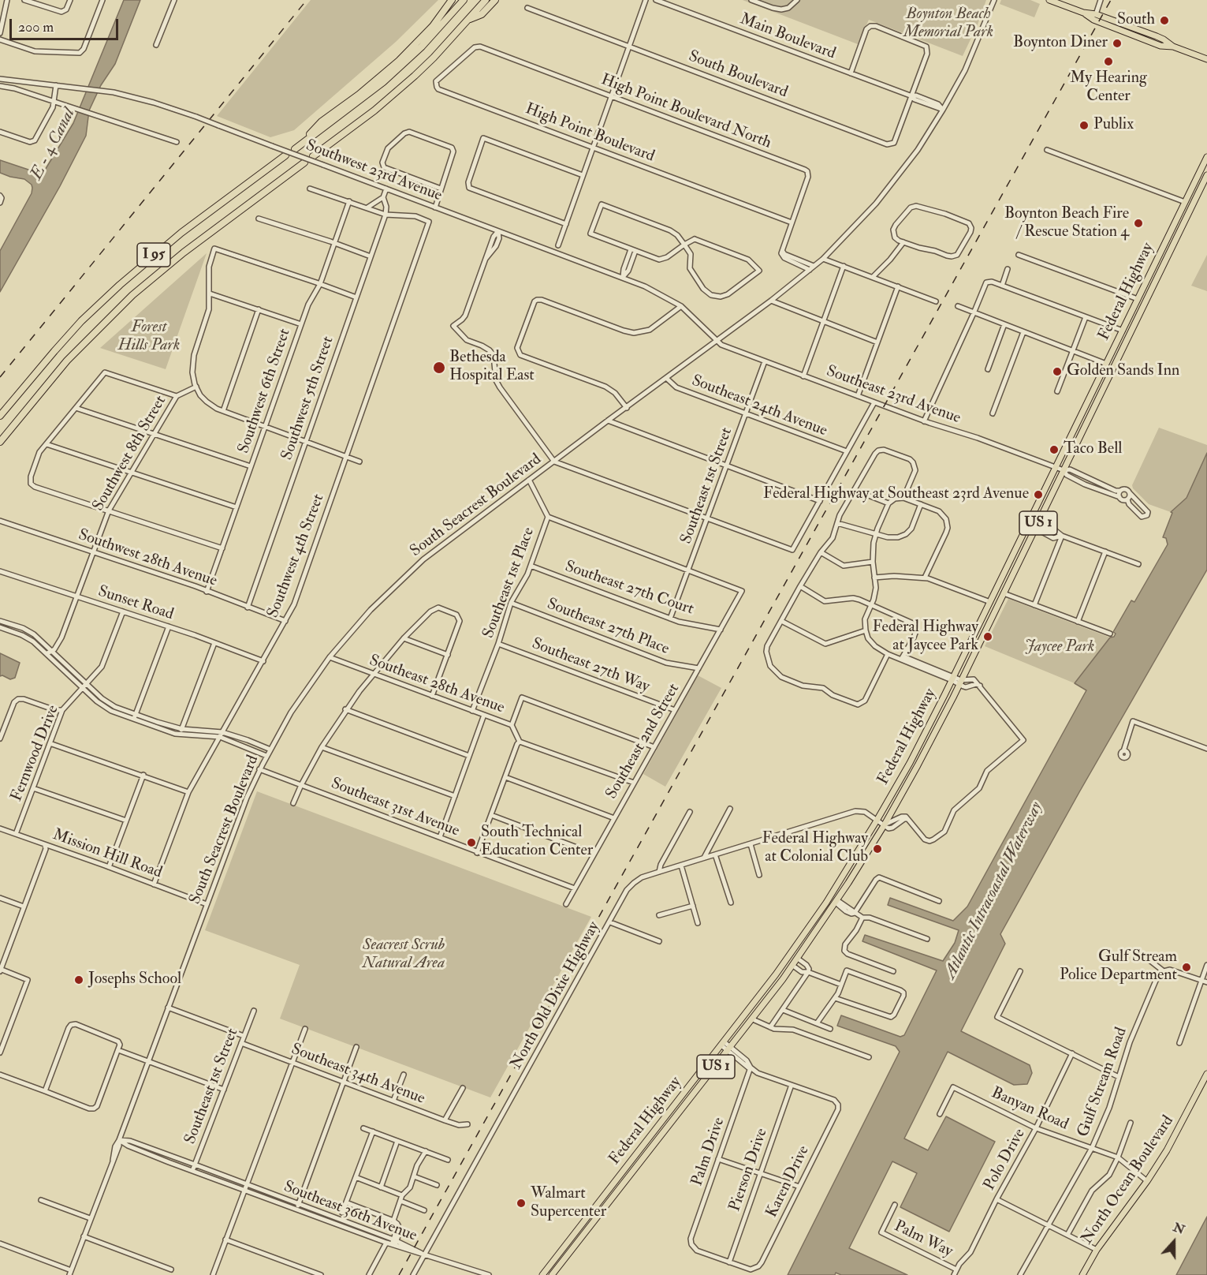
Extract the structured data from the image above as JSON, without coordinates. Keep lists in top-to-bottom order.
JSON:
{
  "streets": {
    "highway": ["I 95"],
    "main road": ["Federal Highway", "US 1", "North Ocean Boulevard"],
    "street": [
      "Main Boulevard",
      "South Boulevard",
      "High Point Boulevard North",
      "High Point Boulevard",
      "Southwest 23rd Avenue",
      "Southwest 6th Street",
      "Southeast 23rd Avenue",
      "Southwest 5th Street",
      "Southeast 24th Avenue",
      "Southwest 8th Street",
      "Southeast 1st Street",
      "South Seacrest Boulevard",
      "Southwest 4th Street",
      "Southwest 28th Avenue",
      "Southeast 1st Place",
      "Southeast 27th Court",
      "Sunset Road",
      "Southeast 27th Place",
      "Southeast 27th Way",
      "Southeast 28th Avenue",
      "Southeast 2nd Street",
      "Fernwood Drive",
      "Southeast 31st Avenue",
      "Mission Hill Road",
      "North Old Dixie Highway",
      "Southeast 34th Avenue",
      "Gulf Stream Road",
      "Banyan Road",
      "Palm Drive",
      "Polo Drive",
      "Pierson Drive",
      "Karen Drive",
      "Southeast 36th Avenue",
      "Palm Way"
    ]
  },
  "crossings": [
    ["Main Boulevard", "South Boulevard"],
    ["Main Boulevard", "South Seacrest Boulevard"],
    ["High Point Boulevard North", "High Point Boulevard"],
    ["High Point Boulevard North", "South Seacrest Boulevard"],
    ["Southwest 23rd Avenue", "Southeast 23rd Avenue"],
    ["Southwest 23rd Avenue", "Southwest 5th Street"],
    ["Southwest 23rd Avenue", "South Seacrest Boulevard"],
    ["Federal Highway", "Southeast 23rd Avenue"],
    ["Federal Highway", "North Old Dixie Highway"],
    ["Southwest 6th Street", "Southwest 28th Avenue"],
    ["Southeast 23rd Avenue", "Southeast 1st Street"],
    ["Southeast 23rd Avenue", "South Seacrest Boulevard"],
    ["Southwest 5th Street", "Southwest 4th Street"],
    ["Southwest 5th Street", "Southwest 28th Avenue"],
    ["Southeast 24th Avenue", "Southeast 1st Street"],
    ["Southeast 24th Avenue", "South Seacrest Boulevard"],
    ["Southwest 8th Street", "Southwest 28th Avenue"],
    ["Southwest 8th Street", "Sunset Road"],
    ["Southeast 1st Street", "Southeast 27th Court"],
    ["Southeast 1st Street", "Southeast 2nd Street"],
    ["Southeast 1st Street", "Southeast 34th Avenue"],
    ["Southeast 1st Street", "Southeast 36th Avenue"],
    ["South Seacrest Boulevard", "Southeast 28th Avenue"],
    ["South Seacrest Boulevard", "Southeast 31st Avenue"],
    ["South Seacrest Boulevard", "Mission Hill Road"],
    ["South Seacrest Boulevard", "Southeast 36th Avenue"],
    ["Southwest 4th Street", "Southwest 28th Avenue"],
    ["Southwest 4th Street", "Sunset Road"],
    ["Southwest 4th Street", "Mission Hill Road"],
    ["Southeast 1st Place", "Southeast 27th Court"],
    ["Southeast 1st Place", "Southeast 27th Place"],
    ["Southeast 1st Place", "Southeast 27th Way"],
    ["Southeast 1st Place", "Southeast 28th Avenue"],
    ["Southeast 27th Court", "Southeast 2nd Street"],
    ["Sunset Road", "Fernwood Drive"],
    ["Southeast 27th Place", "Southeast 2nd Street"],
    ["Southeast 27th Way", "Southeast 2nd Street"],
    ["Southeast 2nd Street", "Southeast 31st Avenue"],
    ["Fernwood Drive", "Mission Hill Road"],
    ["North Old Dixie Highway", "Southeast 36th Avenue"],
    ["Gulf Stream Road", "Banyan Road"],
    ["Banyan Road", "Polo Drive"],
    ["Banyan Road", "North Ocean Boulevard"],
    ["Palm Drive", "Pierson Drive"],
    ["Palm Drive", "Karen Drive"],
    ["Polo Drive", "Palm Way"],
    ["Pierson Drive", "Karen Drive"]
  ],
  "water": ["E - 4 Canal", "Atlantic Intracoastal Waterway"],
  "parks": [
    "Boynton Beach Memorial Park",
    "Forest Hills Park",
    "Jaycee Park",
    "Seacrest Scrub Natural Area"
  ],
  "places": [
    "South",
    "Boynton Diner",
    "My Hearing Center",
    "Publix",
    "Boynton Beach Fire / Rescue Station 4",
    "Bethesda Hospital East",
    "Golden Sands Inn",
    "Taco Bell",
    "Federal Highway at Southeast 23rd Avenue",
    "Federal Highway at Jaycee Park",
    "South Technical Education Center",
    "Federal Highway at Colonial Club",
    "Gulf Stream Police Department",
    "Josephs School",
    "Walmart Supercenter"
  ],
  "scale_bar": "200 m",
  "north": "top"
}
